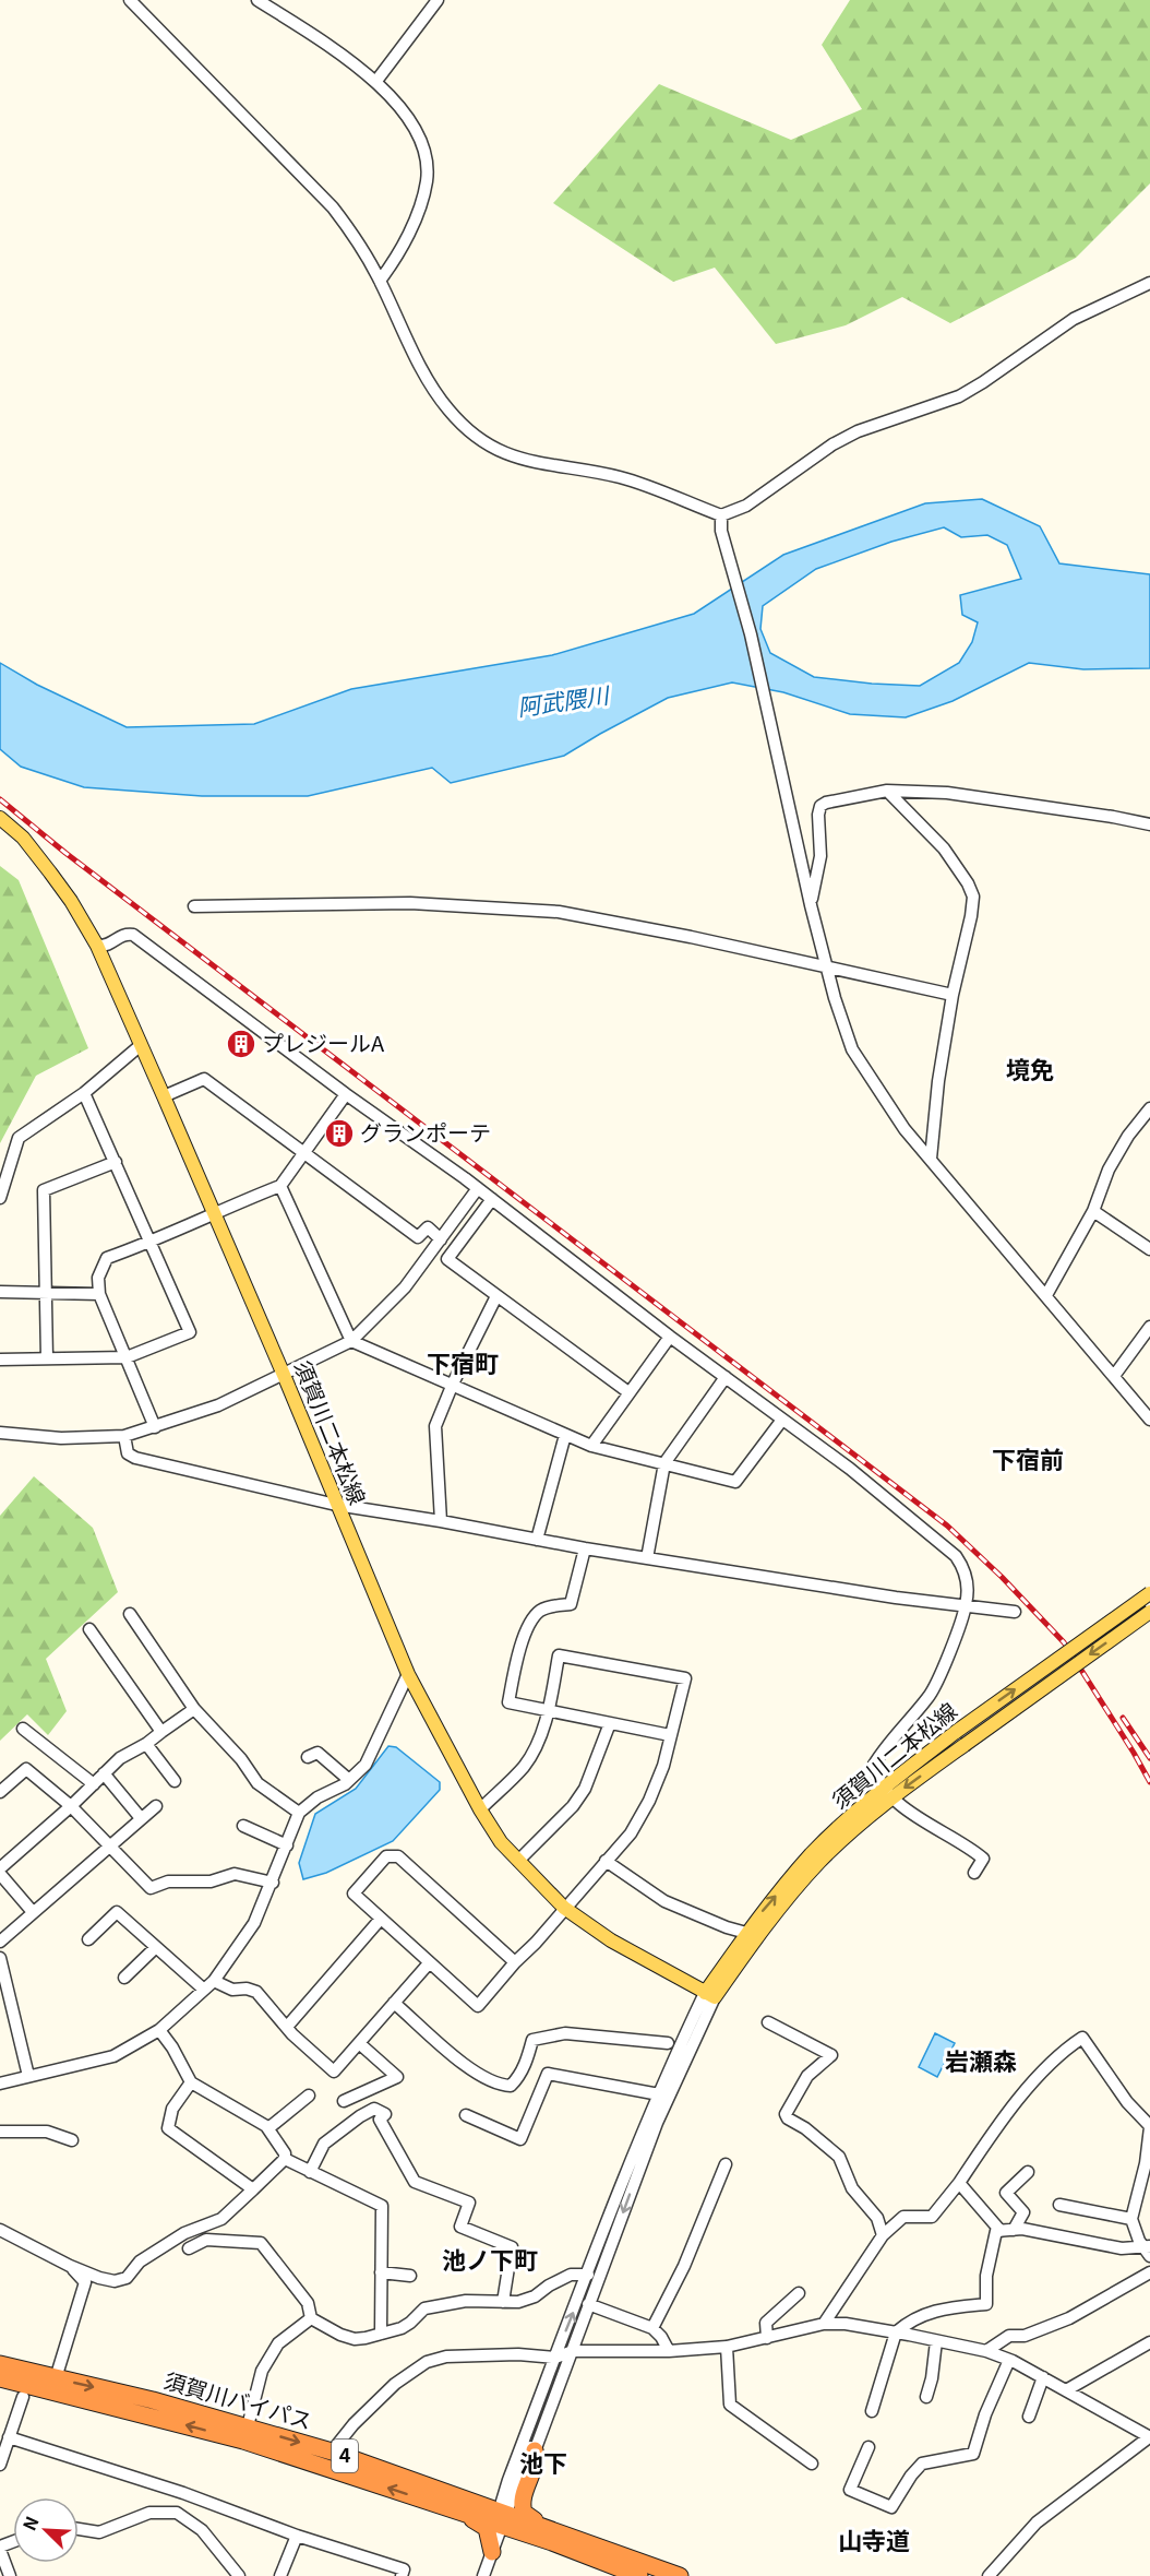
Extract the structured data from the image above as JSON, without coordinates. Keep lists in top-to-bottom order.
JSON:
{
  "streets": {
    "highway": ["須賀川バイパス", "4"],
    "main road": ["須賀川二本松線"]
  },
  "districts": [
    "境免",
    "下宿町",
    "下宿前",
    "岩瀬森",
    "池ノ下町",
    "池下",
    "山寺道"
  ],
  "water": ["阿武隈川"],
  "places": {
    "building": ["プレジールA", "グランポーテ"]
  },
  "north": "top left"
}
